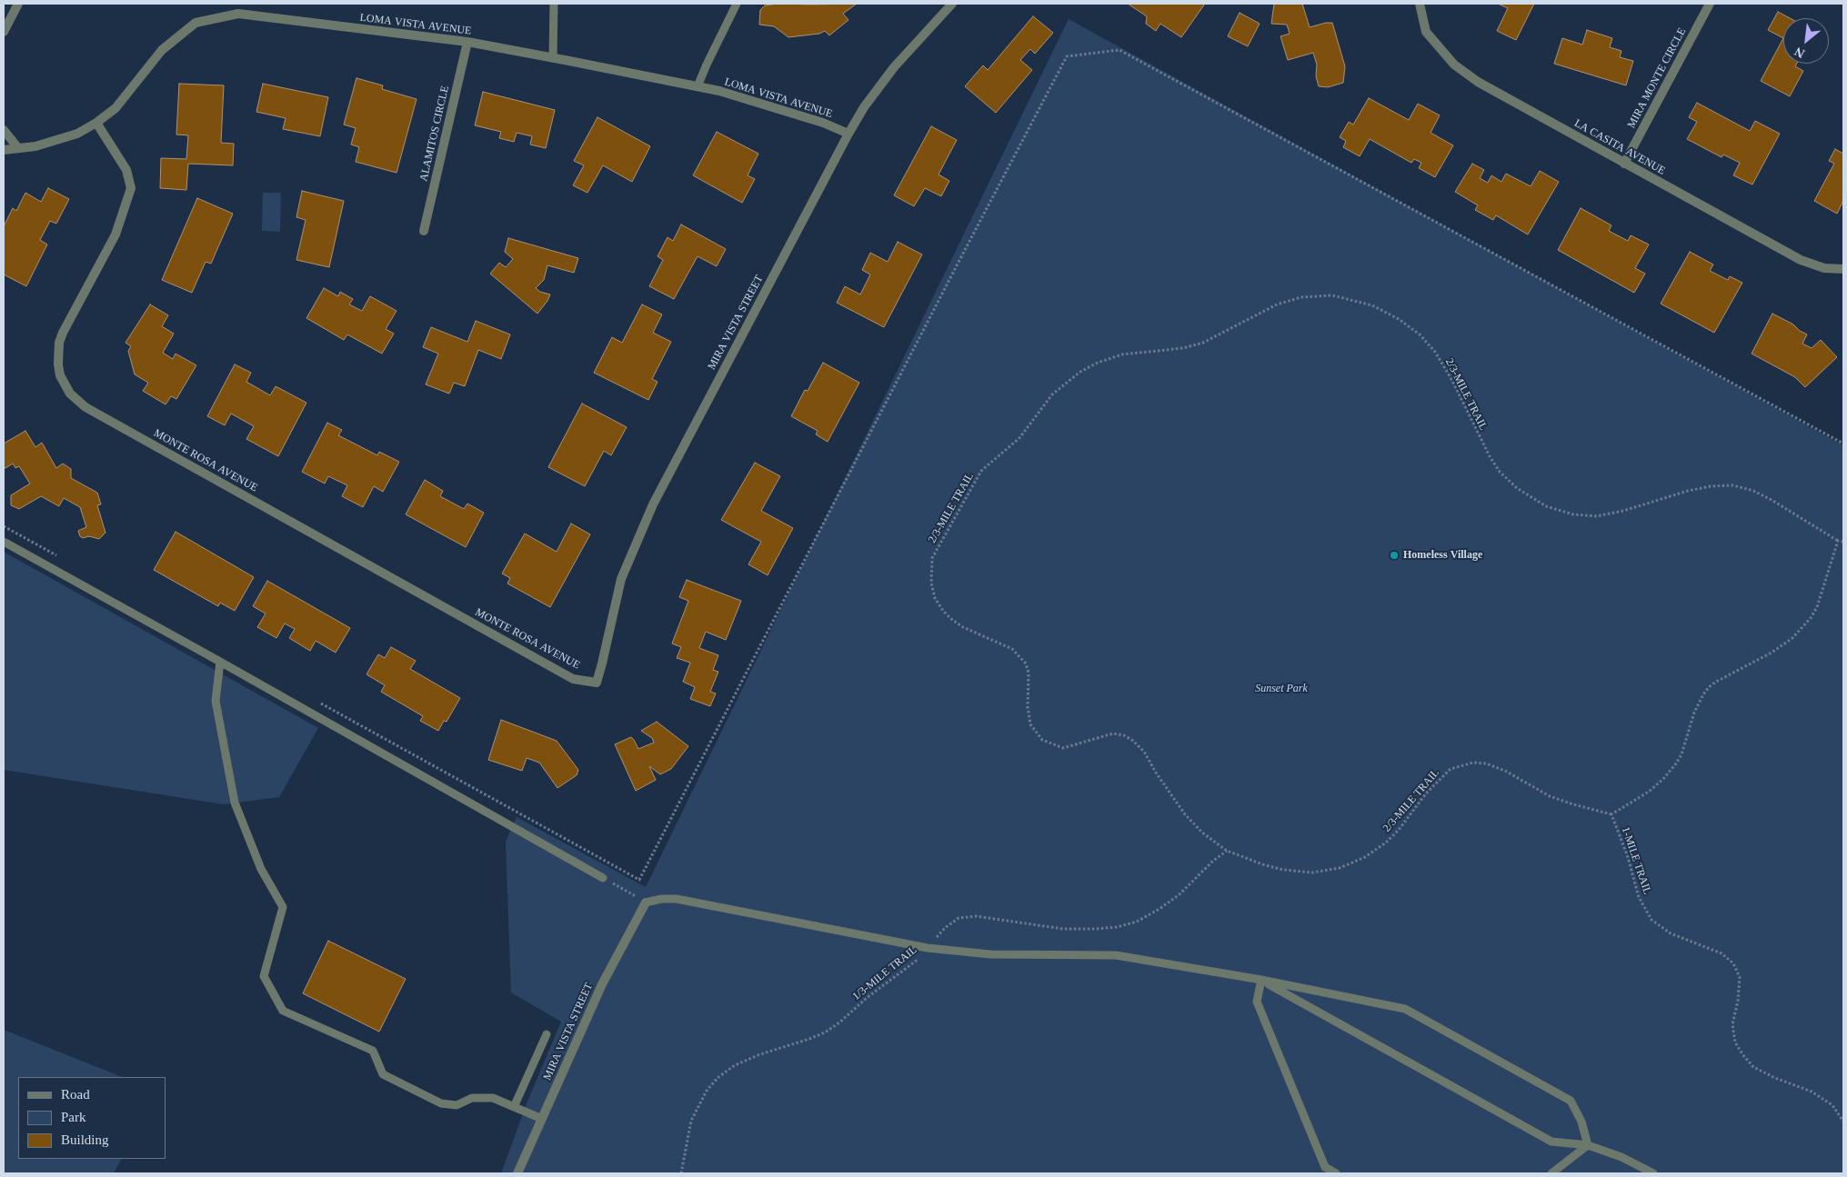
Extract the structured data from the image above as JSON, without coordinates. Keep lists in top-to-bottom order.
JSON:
{
  "streets": {
    "street": [
      "LOMA VISTA AVENUE",
      "MIRA MONTE CIRCLE",
      "ALAMITOS CIRCLE",
      "LA CASITA AVENUE",
      "MIRA VISTA STREET",
      "MONTE ROSA AVENUE"
    ],
    "path": ["2/3-MILE TRAIL", "1-MILE TRAIL", "1/3-MILE TRAIL"]
  },
  "crossings": [
    ["LOMA VISTA AVENUE", "ALAMITOS CIRCLE"],
    ["LOMA VISTA AVENUE", "MIRA VISTA STREET"],
    ["LOMA VISTA AVENUE", "MONTE ROSA AVENUE"],
    ["MIRA MONTE CIRCLE", "LA CASITA AVENUE"],
    ["MIRA VISTA STREET", "MONTE ROSA AVENUE"],
    ["2/3-MILE TRAIL", "1-MILE TRAIL"],
    ["2/3-MILE TRAIL", "1/3-MILE TRAIL"]
  ],
  "parks": ["Sunset Park"],
  "places": ["Homeless Village"],
  "legend": ["Road", "Park", "Building"],
  "north": "bottom left"
}
